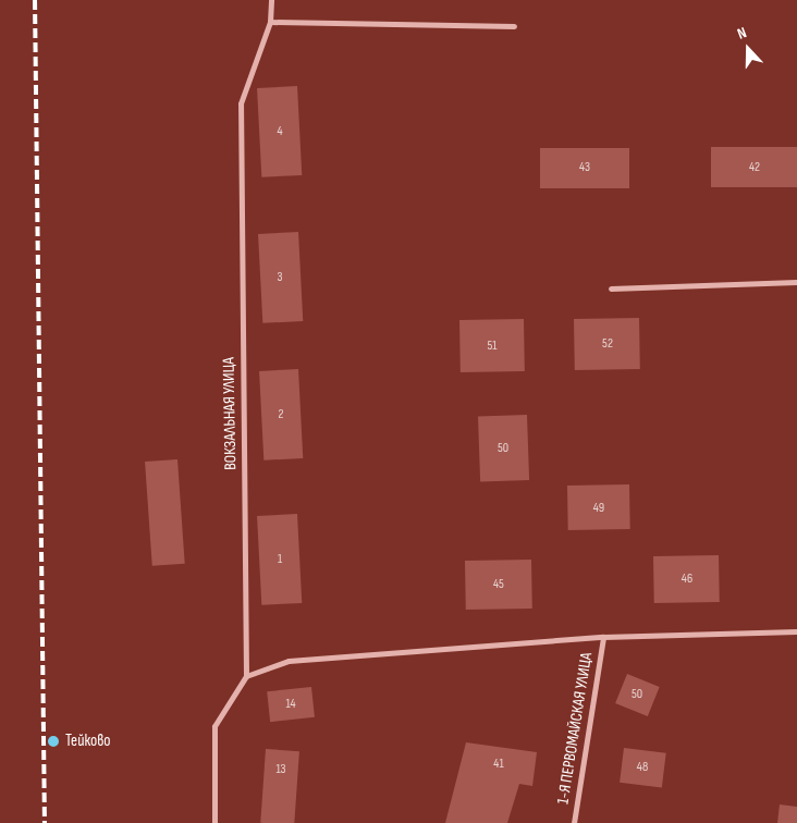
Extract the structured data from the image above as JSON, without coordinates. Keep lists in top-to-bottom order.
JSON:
{
  "streets": {
    "street": ["ВОКЗАЛЬНАЯ УЛИЦА", "1-Я ПЕРВОМАЙСКАЯ УЛИЦА"]
  },
  "places": ["Тейково"],
  "house_numbers": [
    "4",
    "43",
    "42",
    "3",
    "52",
    "51",
    "2",
    "50",
    "49",
    "1",
    "46",
    "45",
    "50",
    "14",
    "41",
    "48",
    "13"
  ],
  "north": "top"
}
